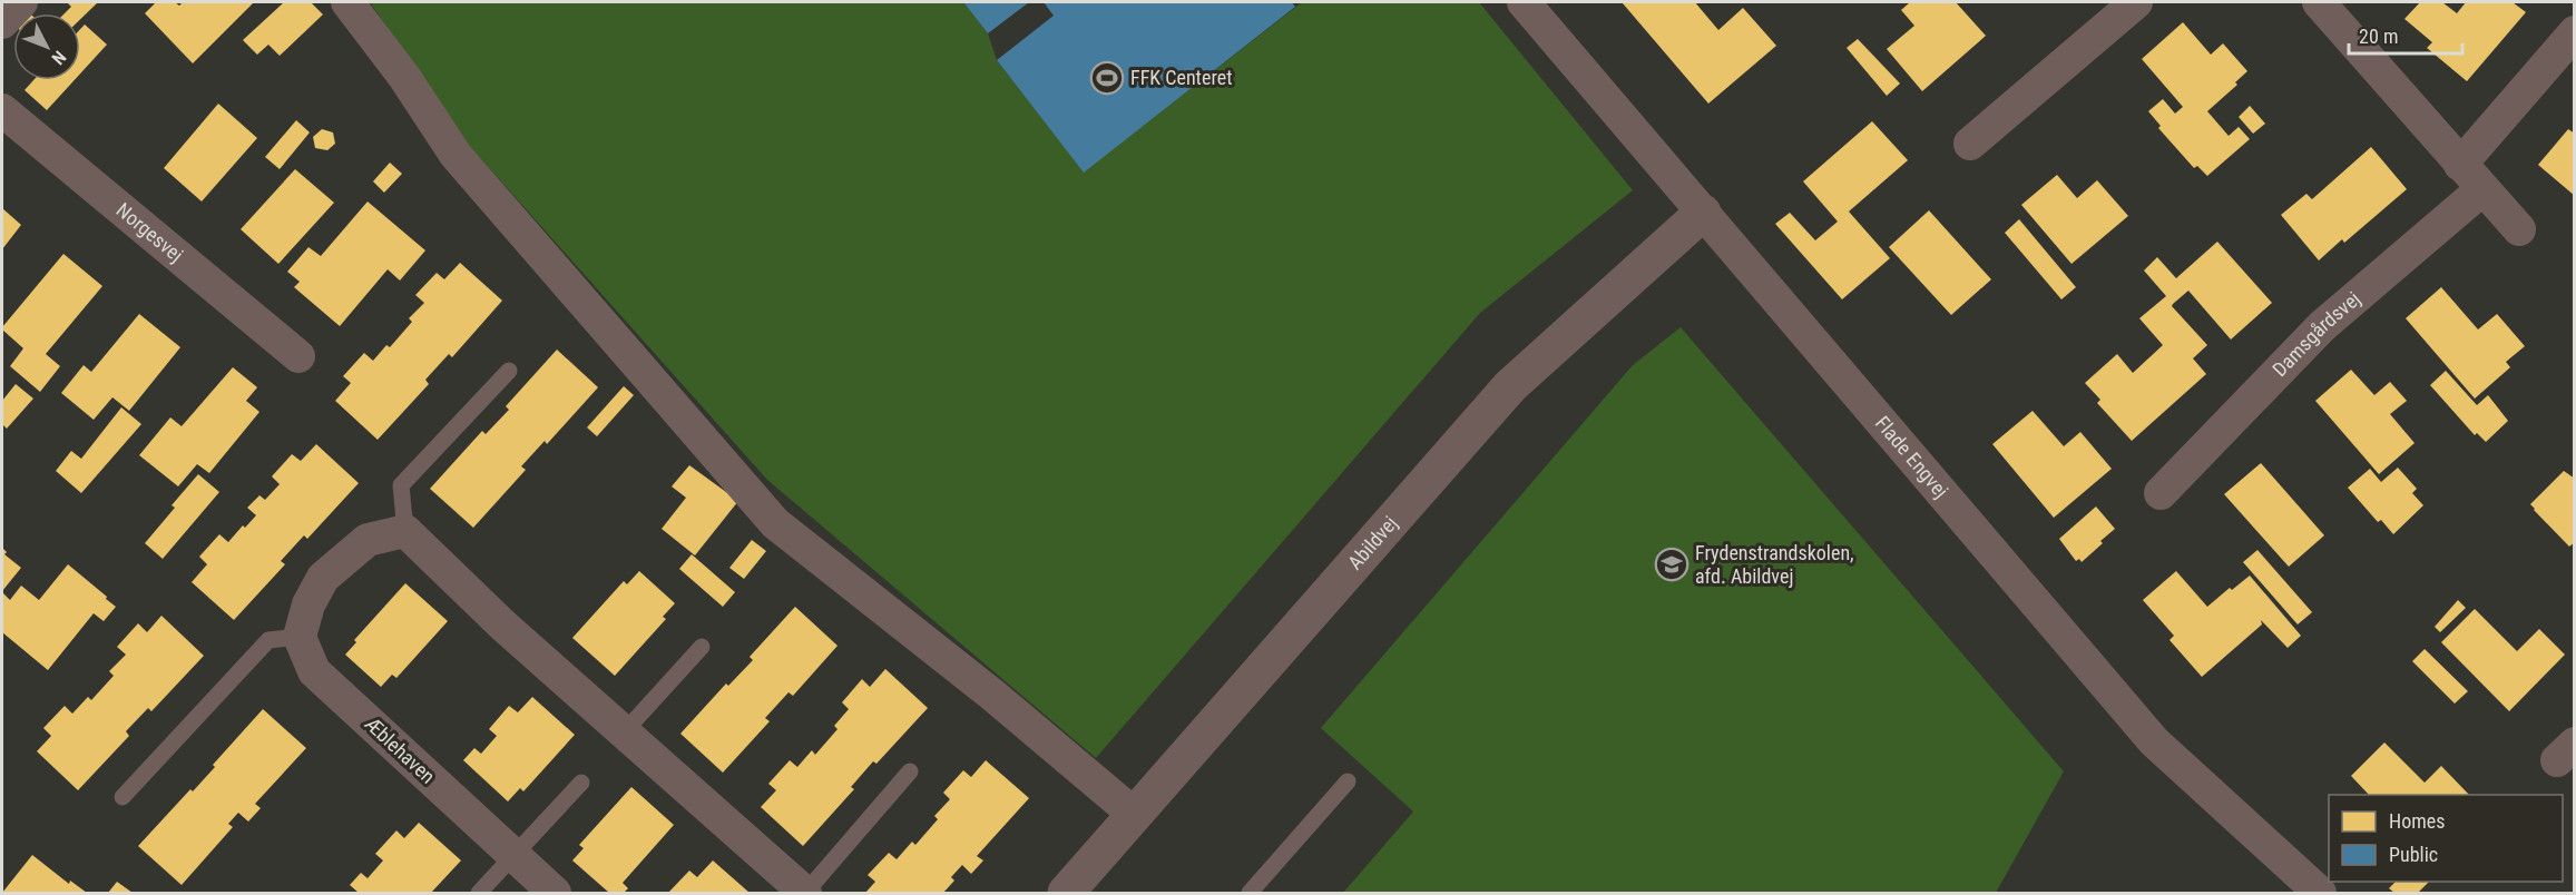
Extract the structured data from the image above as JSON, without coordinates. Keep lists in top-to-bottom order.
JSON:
{
  "streets": {
    "street": [
      "Norgesvej",
      "Damsgårdsvej",
      "Flade Engvej",
      "Abildvej",
      "Æblehaven"
    ]
  },
  "crossings": [
    ["Flade Engvej", "Abildvej"]
  ],
  "places": {
    "sports": ["FFK Centeret"],
    "school or university": ["Frydenstrandskolen, afd. Abildvej"]
  },
  "legend": ["Homes", "Public"],
  "scale_bar": "20 m",
  "north": "bottom right"
}
